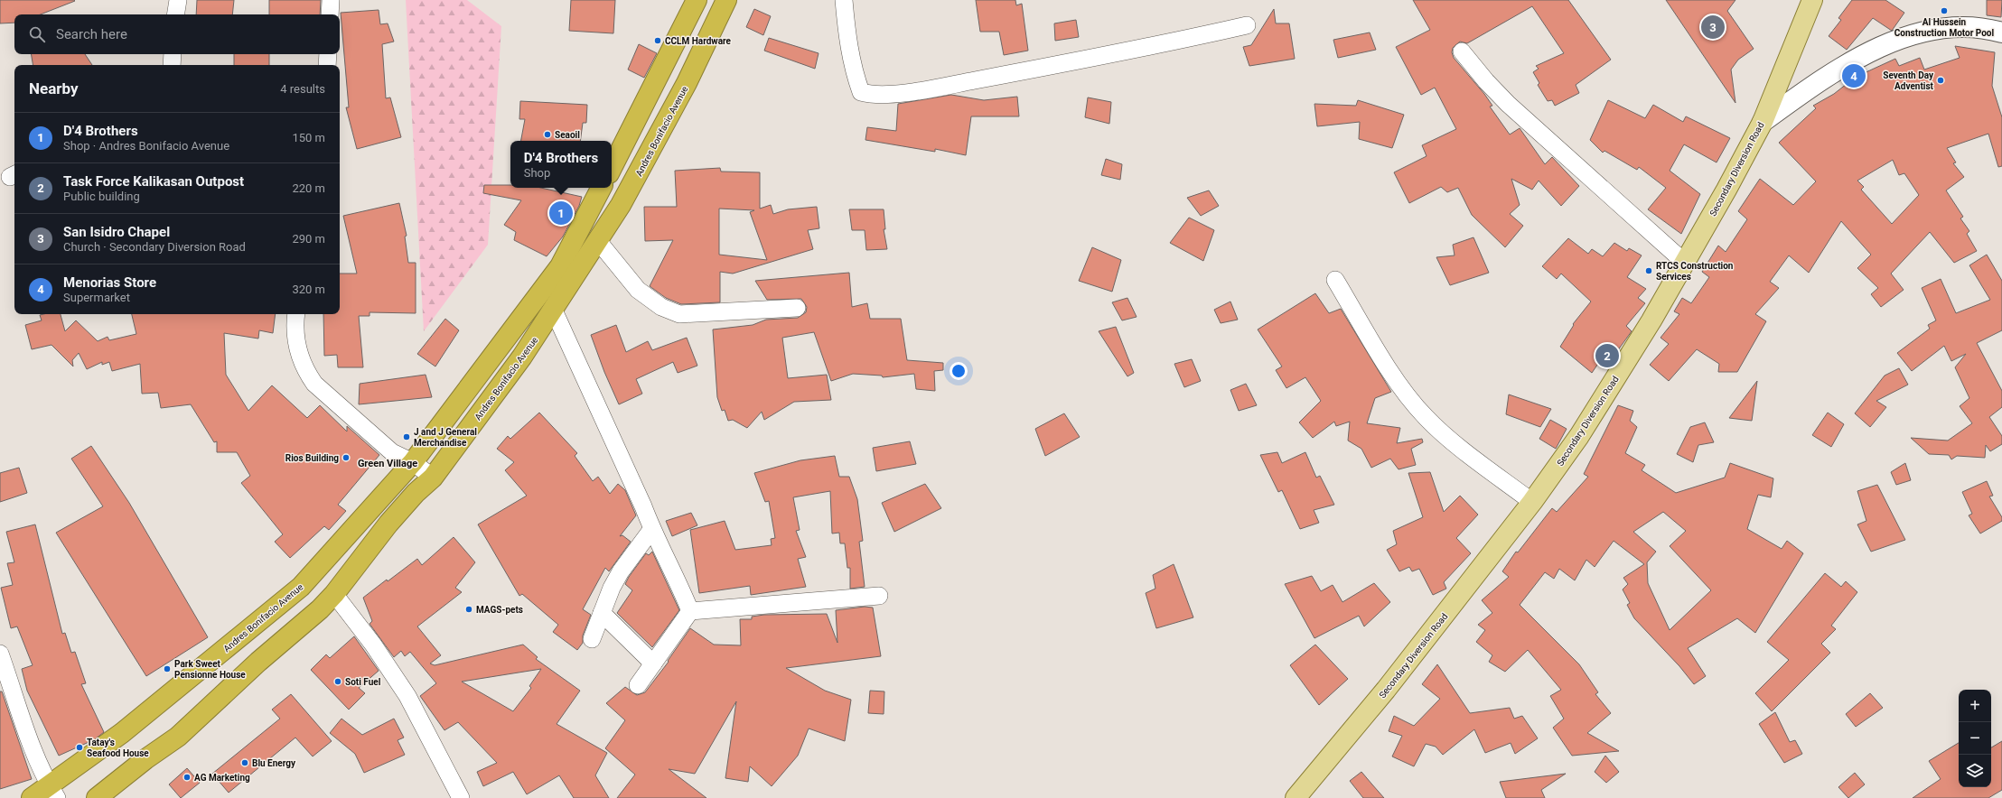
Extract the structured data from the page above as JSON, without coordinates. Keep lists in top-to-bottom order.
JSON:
{
  "streets": {
    "highway": ["Andres Bonifacio Avenue"],
    "main road": ["Secondary Diversion Road"]
  },
  "districts": ["Green Village"],
  "places": [
    "Al Hussein Construction Motor Pool",
    "CCLM Hardware",
    "Seventh Day Adventist",
    "Seaoil",
    "RTCS Construction Services",
    "J and J General Merchandise",
    "Rios Building",
    "MAGS-pets",
    "Park Sweet Pensionne House",
    "Soti Fuel",
    "Tatay's Seafood House",
    "Blu Energy",
    "AG Marketing"
  ],
  "page": {
    "pins": [
      "3",
      "4",
      "1",
      "2"
    ],
    "search": "Search here",
    "heading": ["Nearby", "4 results"],
    "list": [
      {
        "mark": "1",
        "name": "D'4 Brothers",
        "note": "Shop · Andres Bonifacio Avenue",
        "value": "150 m"
      },
      {
        "mark": "2",
        "name": "Task Force Kalikasan Outpost",
        "note": "Public building",
        "value": "220 m"
      },
      {
        "mark": "3",
        "name": "San Isidro Chapel",
        "note": "Church · Secondary Diversion Road",
        "value": "290 m"
      },
      {
        "mark": "4",
        "name": "Menorias Store",
        "note": "Supermarket",
        "value": "320 m"
      }
    ],
    "popup": ["D'4 Brothers", "Shop"],
    "map_buttons": ["+", "−"]
  }
}
